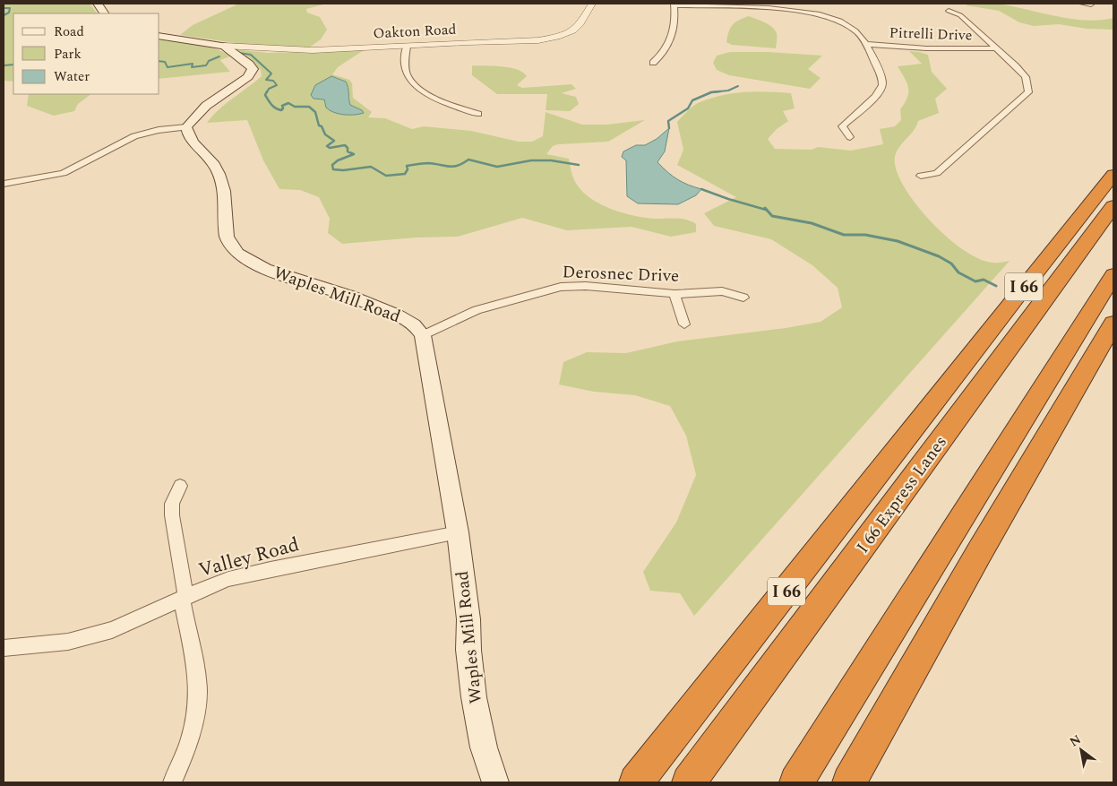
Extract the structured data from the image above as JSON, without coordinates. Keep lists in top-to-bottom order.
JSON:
{
  "streets": {
    "highway": ["I 66", "I 66 Express Lanes"],
    "main road": ["Waples Mill Road"],
    "street": [
      "Oakton Road",
      "Pitrelli Drive",
      "Derosnec Drive",
      "Valley Road"
    ]
  },
  "crossings": [
    ["Derosnec Drive", "Waples Mill Road"],
    ["Waples Mill Road", "Valley Road"]
  ],
  "legend": ["Road", "Park", "Water"],
  "north": "top left"
}
